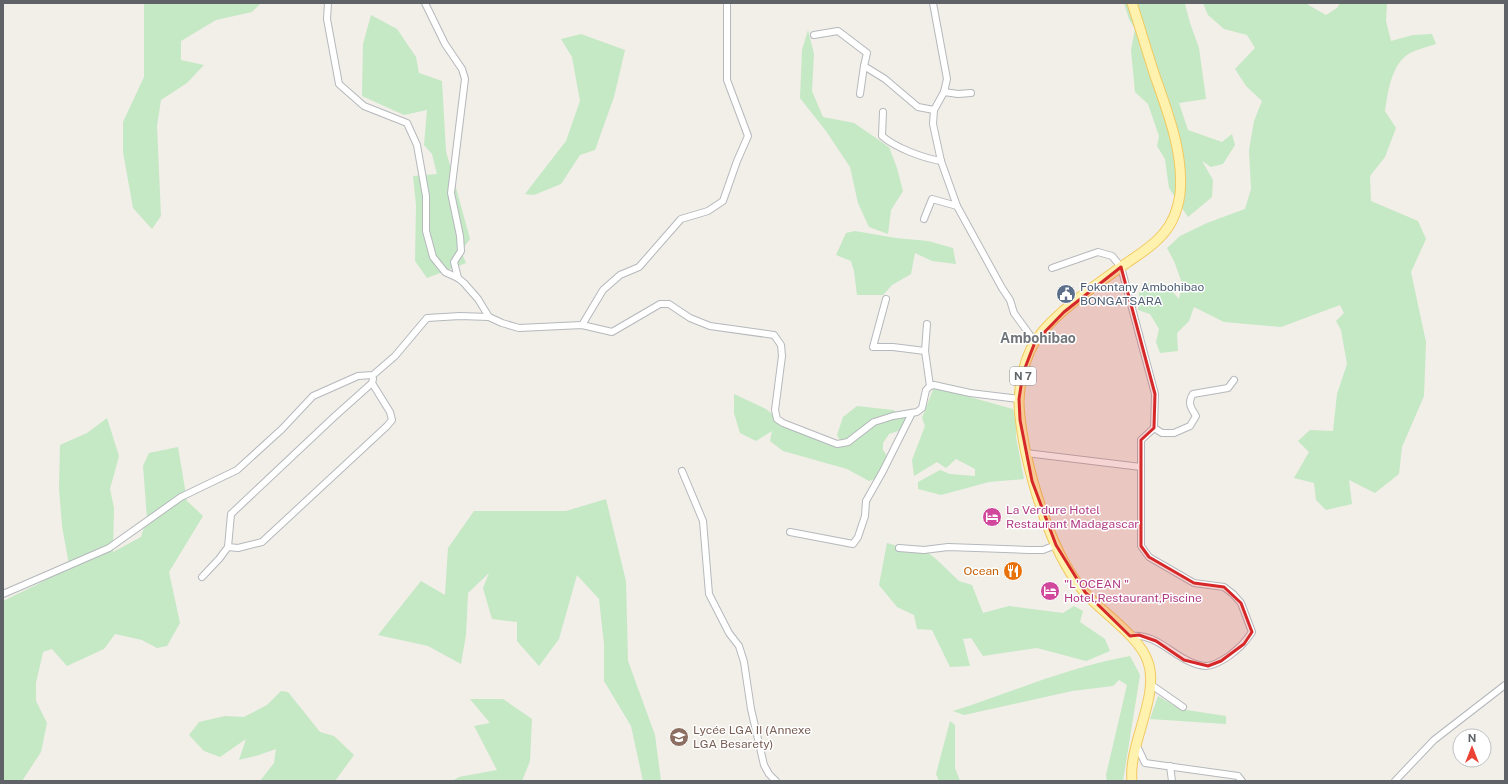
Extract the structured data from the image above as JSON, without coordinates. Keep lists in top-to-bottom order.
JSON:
{
  "streets": {
    "main road": ["N 7"]
  },
  "districts": ["Ambohibao"],
  "places": {
    "public building": ["Fokontany Ambohibao BONGATSARA"],
    "hotel": ["La Verdure Hotel Restaurant Madagascar", "\"L'OCEAN \" Hotel,Restaurant,Piscine"],
    "restaurant": ["Ocean"],
    "school or university": ["Lycée LGA II (Annexe LGA Besarety)"]
  },
  "north": "top"
}
